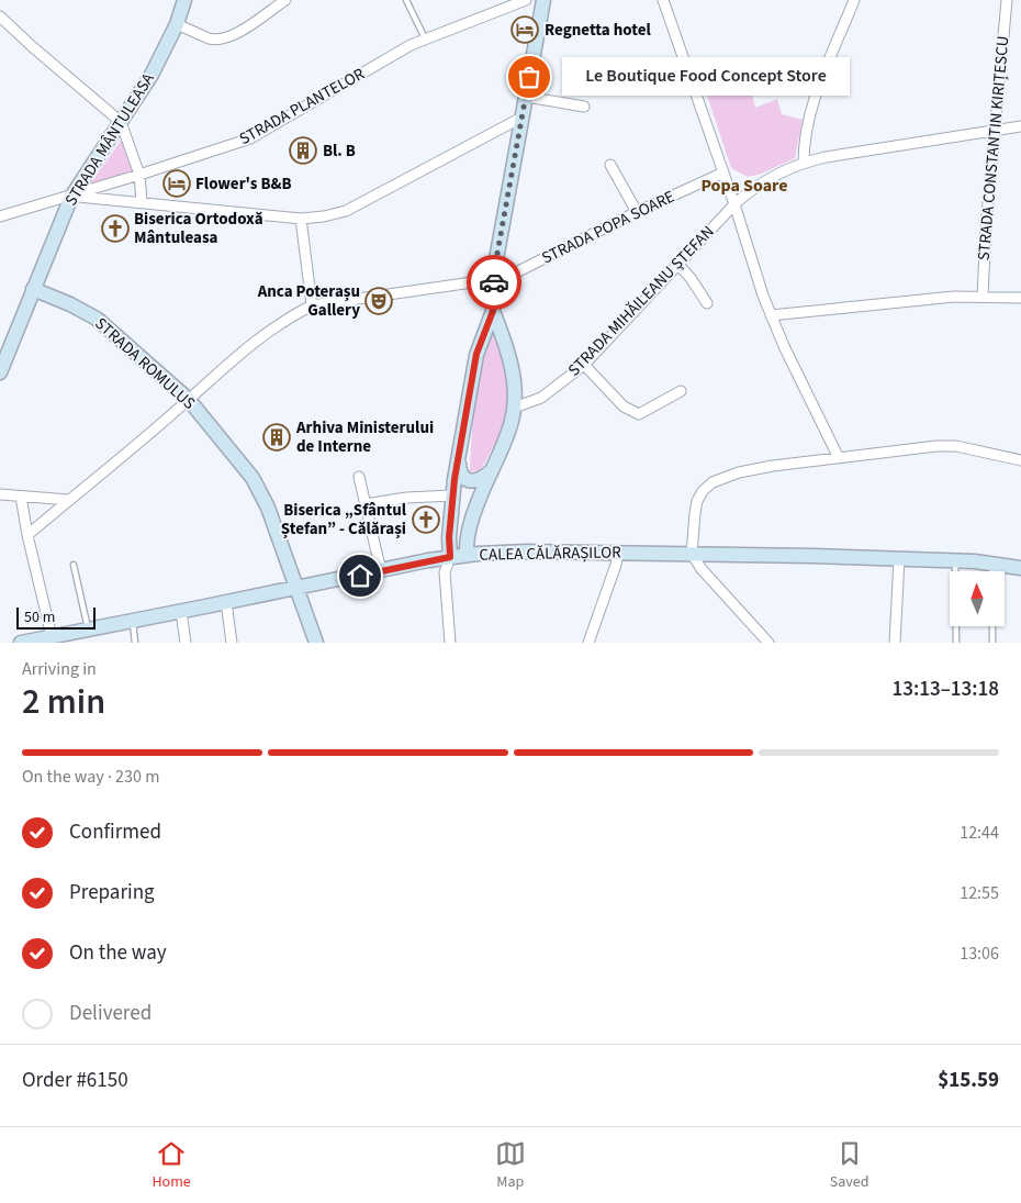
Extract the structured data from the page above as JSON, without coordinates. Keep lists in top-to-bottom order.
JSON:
{
  "streets": {
    "street": [
      "STRADA PLANTELOR",
      "STRADA MÂNTULEASA",
      "STRADA CONSTANTIN KIRIȚESCU",
      "STRADA POPA SOARE",
      "STRADA MIHĂILEANU ȘTEFAN",
      "STRADA ROMULUS",
      "CALEA CĂLĂRAȘILOR"
    ]
  },
  "crossings": [
    ["STRADA PLANTELOR", "STRADA MÂNTULEASA"],
    ["STRADA MÂNTULEASA", "STRADA ROMULUS"],
    ["STRADA POPA SOARE", "STRADA ROMULUS"],
    ["STRADA ROMULUS", "CALEA CĂLĂRAȘILOR"]
  ],
  "districts": ["Popa Soare"],
  "places": {
    "hotel": ["Regnetta hotel", "Flower's B&B"],
    "other": ["Le Boutique Food Concept Store"],
    "building": ["Bl. B", "Arhiva Ministerului de Interne"],
    "church": ["Biserica Ortodoxă Mântuleasa", "Biserica „Sfântul Ștefan” - Călărași"],
    "theatre": ["Anca Poterașu Gallery"]
  },
  "scale_bar": "50 m",
  "north": "top",
  "page": {
    "bubble": "Le Boutique Food Concept Store",
    "scale": "50 m",
    "heading": ["2 min", "Arriving in", "13:13–13:18"],
    "panel": ["Order #6150", "$15.59"],
    "bar": "On the way · 230 m",
    "list": [
      ["Confirmed", "12:44"],
      ["Preparing", "12:55"],
      ["On the way", "13:06"],
      "Delivered"
    ],
    "tabs": ["Home", "Map", "Saved"]
  }
}
